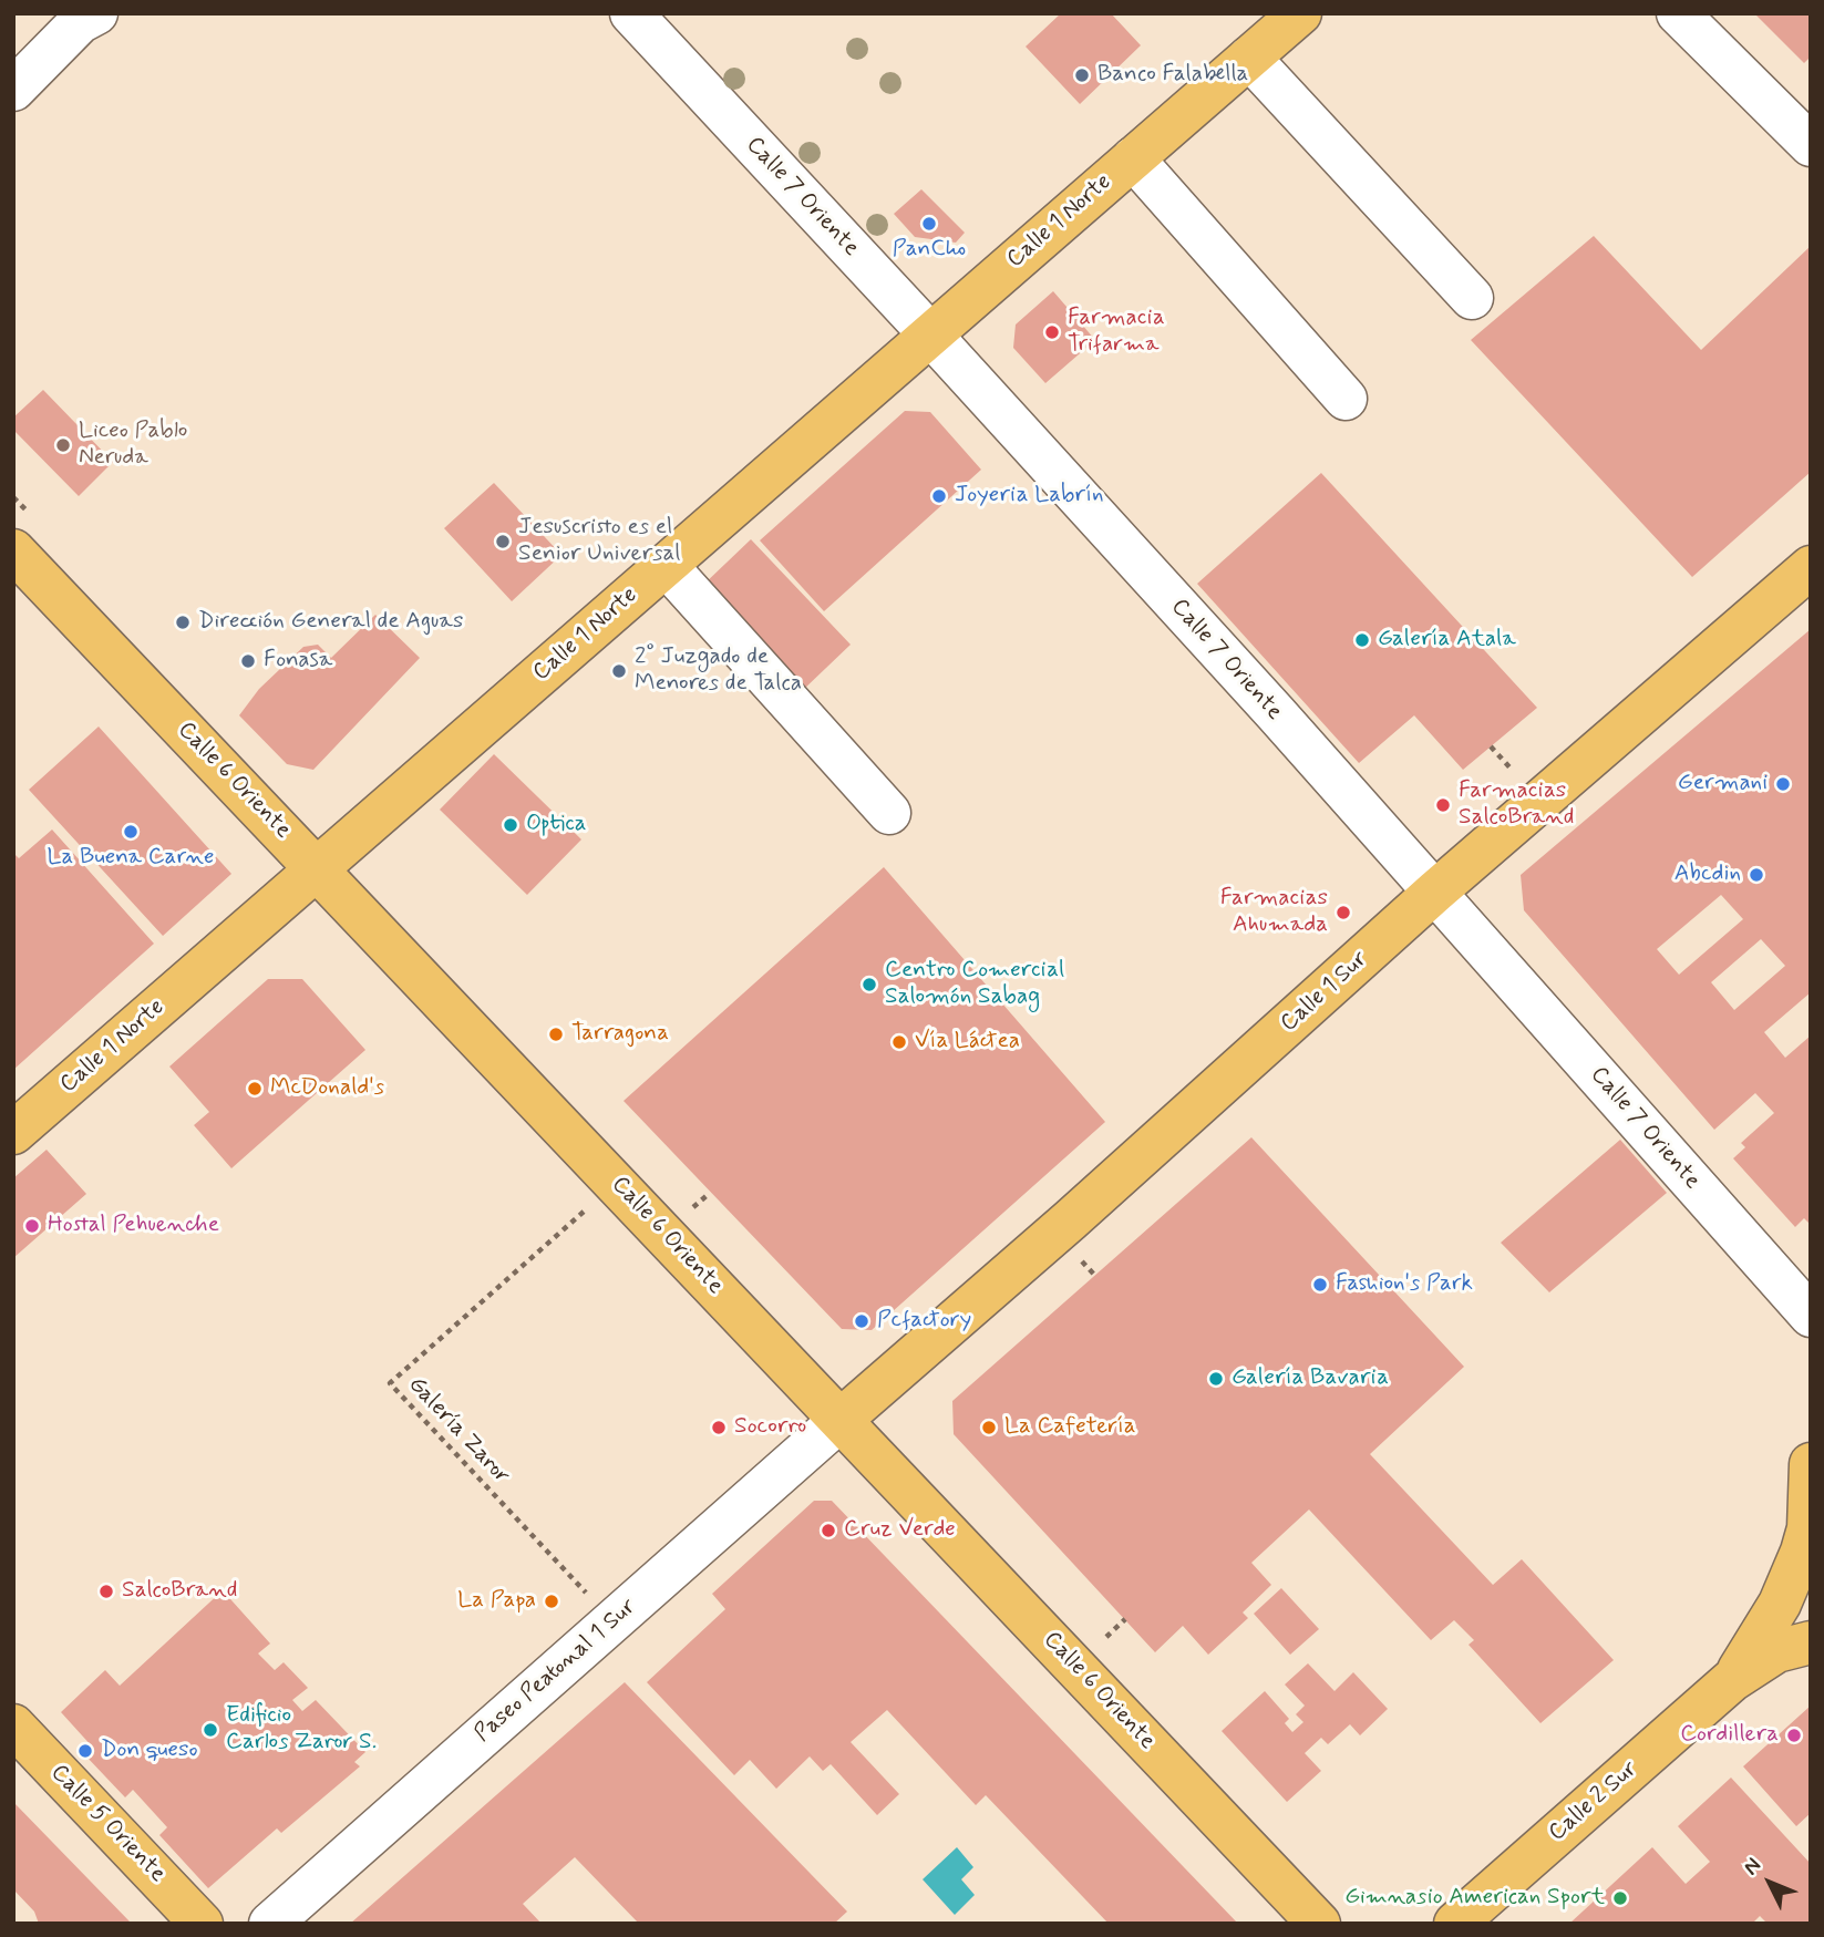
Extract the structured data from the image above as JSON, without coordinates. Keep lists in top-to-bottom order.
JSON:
{
  "streets": {
    "main road": [
      "Calle 1 Norte",
      "Calle 6 Oriente",
      "Calle 1 Sur",
      "Calle 2 Sur",
      "Calle 5 Oriente"
    ],
    "street": ["Calle 7 Oriente", "Paseo Peatonal 1 Sur"],
    "path": ["Galería Zaror"]
  },
  "crossings": [
    ["Calle 7 Oriente", "Calle 1 Norte"],
    ["Calle 7 Oriente", "Calle 1 Sur"],
    ["Calle 1 Norte", "Calle 6 Oriente"],
    ["Calle 6 Oriente", "Calle 1 Sur"],
    ["Calle 6 Oriente", "Galería Zaror"],
    ["Calle 6 Oriente", "Paseo Peatonal 1 Sur"],
    ["Calle 1 Sur", "Paseo Peatonal 1 Sur"],
    ["Galería Zaror", "Paseo Peatonal 1 Sur"]
  ],
  "places": [
    "Banco Falabella",
    "PanCho",
    "Farmacia Trifarma",
    "Liceo Pablo Neruda",
    "Joyeria Labrín",
    "Jesuscristo es el Senior Universal",
    "Dirección General de Aguas",
    "Galería Atala",
    "Fonasa",
    "2° Juzgado de Menores de Talca",
    "Germani",
    "Farmacias SalcoBrand",
    "Optica",
    "La Buena Carne",
    "Abcdin",
    "Farmacias Ahumada",
    "Centro Comercial Salomón Sabag",
    "Tarragona",
    "Vía Láctea",
    "McDonald's",
    "Hostal Pehuenche",
    "Fashion's Park",
    "Pcfactory",
    "Galería Bavaria",
    "Socorro",
    "La Cafetería",
    "Cruz Verde",
    "SalcoBrand",
    "La Papa",
    "Edificio Carlos Zaror S.",
    "Cordillera",
    "Don queso",
    "Gimnasio American Sport"
  ],
  "north": "top left"
}
